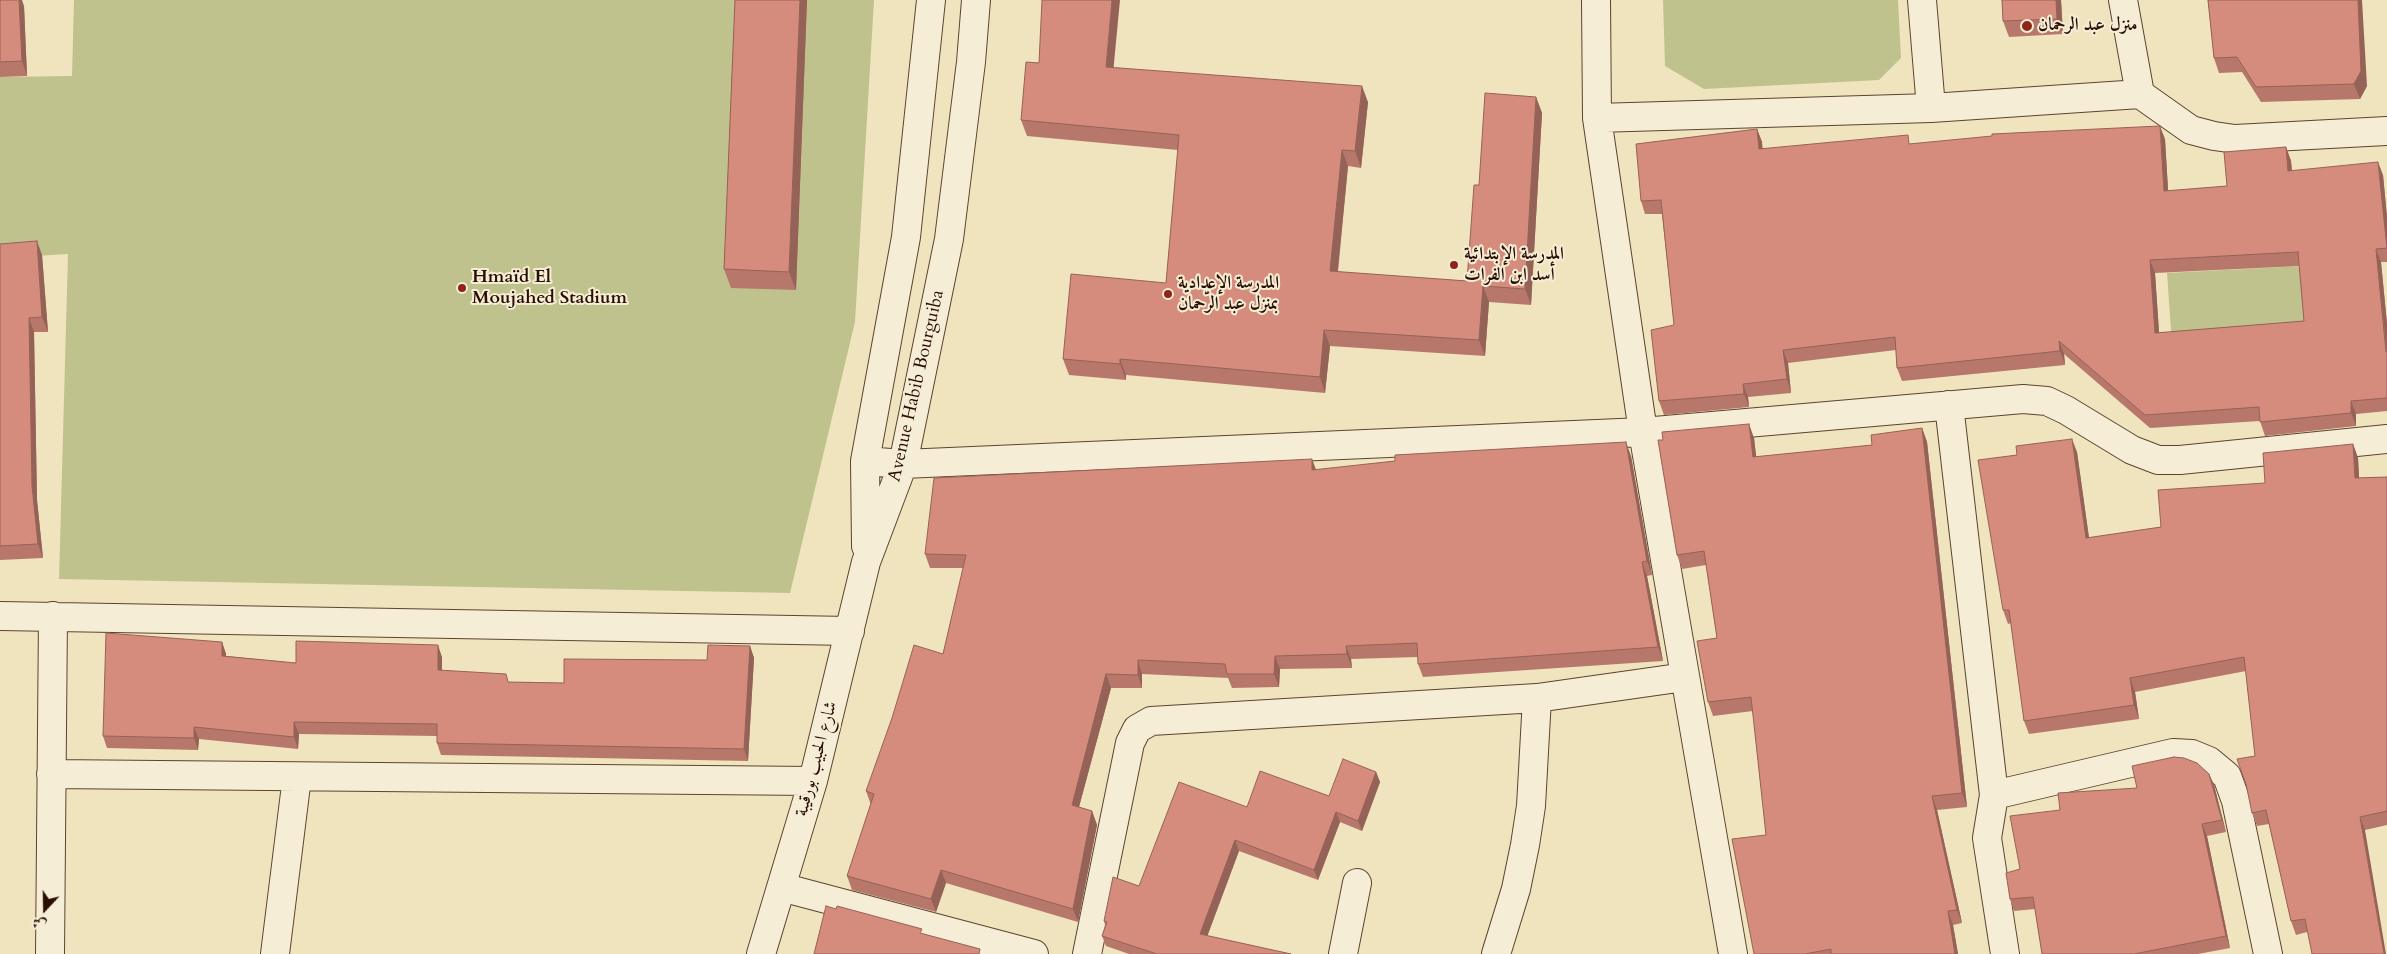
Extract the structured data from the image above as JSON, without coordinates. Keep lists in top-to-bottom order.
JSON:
{
  "streets": {
    "street": ["Avenue Habib Bourguiba", "شارع الحبيب بورقيبة"]
  },
  "crossings": [
    ["Avenue Habib Bourguiba", "شارع الحبيب بورقيبة"]
  ],
  "places": [
    "منزل عبد الرحمان",
    "المدرسة الإبتدائية أسد ابن الفرات",
    "Hmaïd El Moujahed Stadium",
    "المدرسة الإعدادية بمنزل عبد الرّحمان"
  ],
  "north": "bottom"
}
